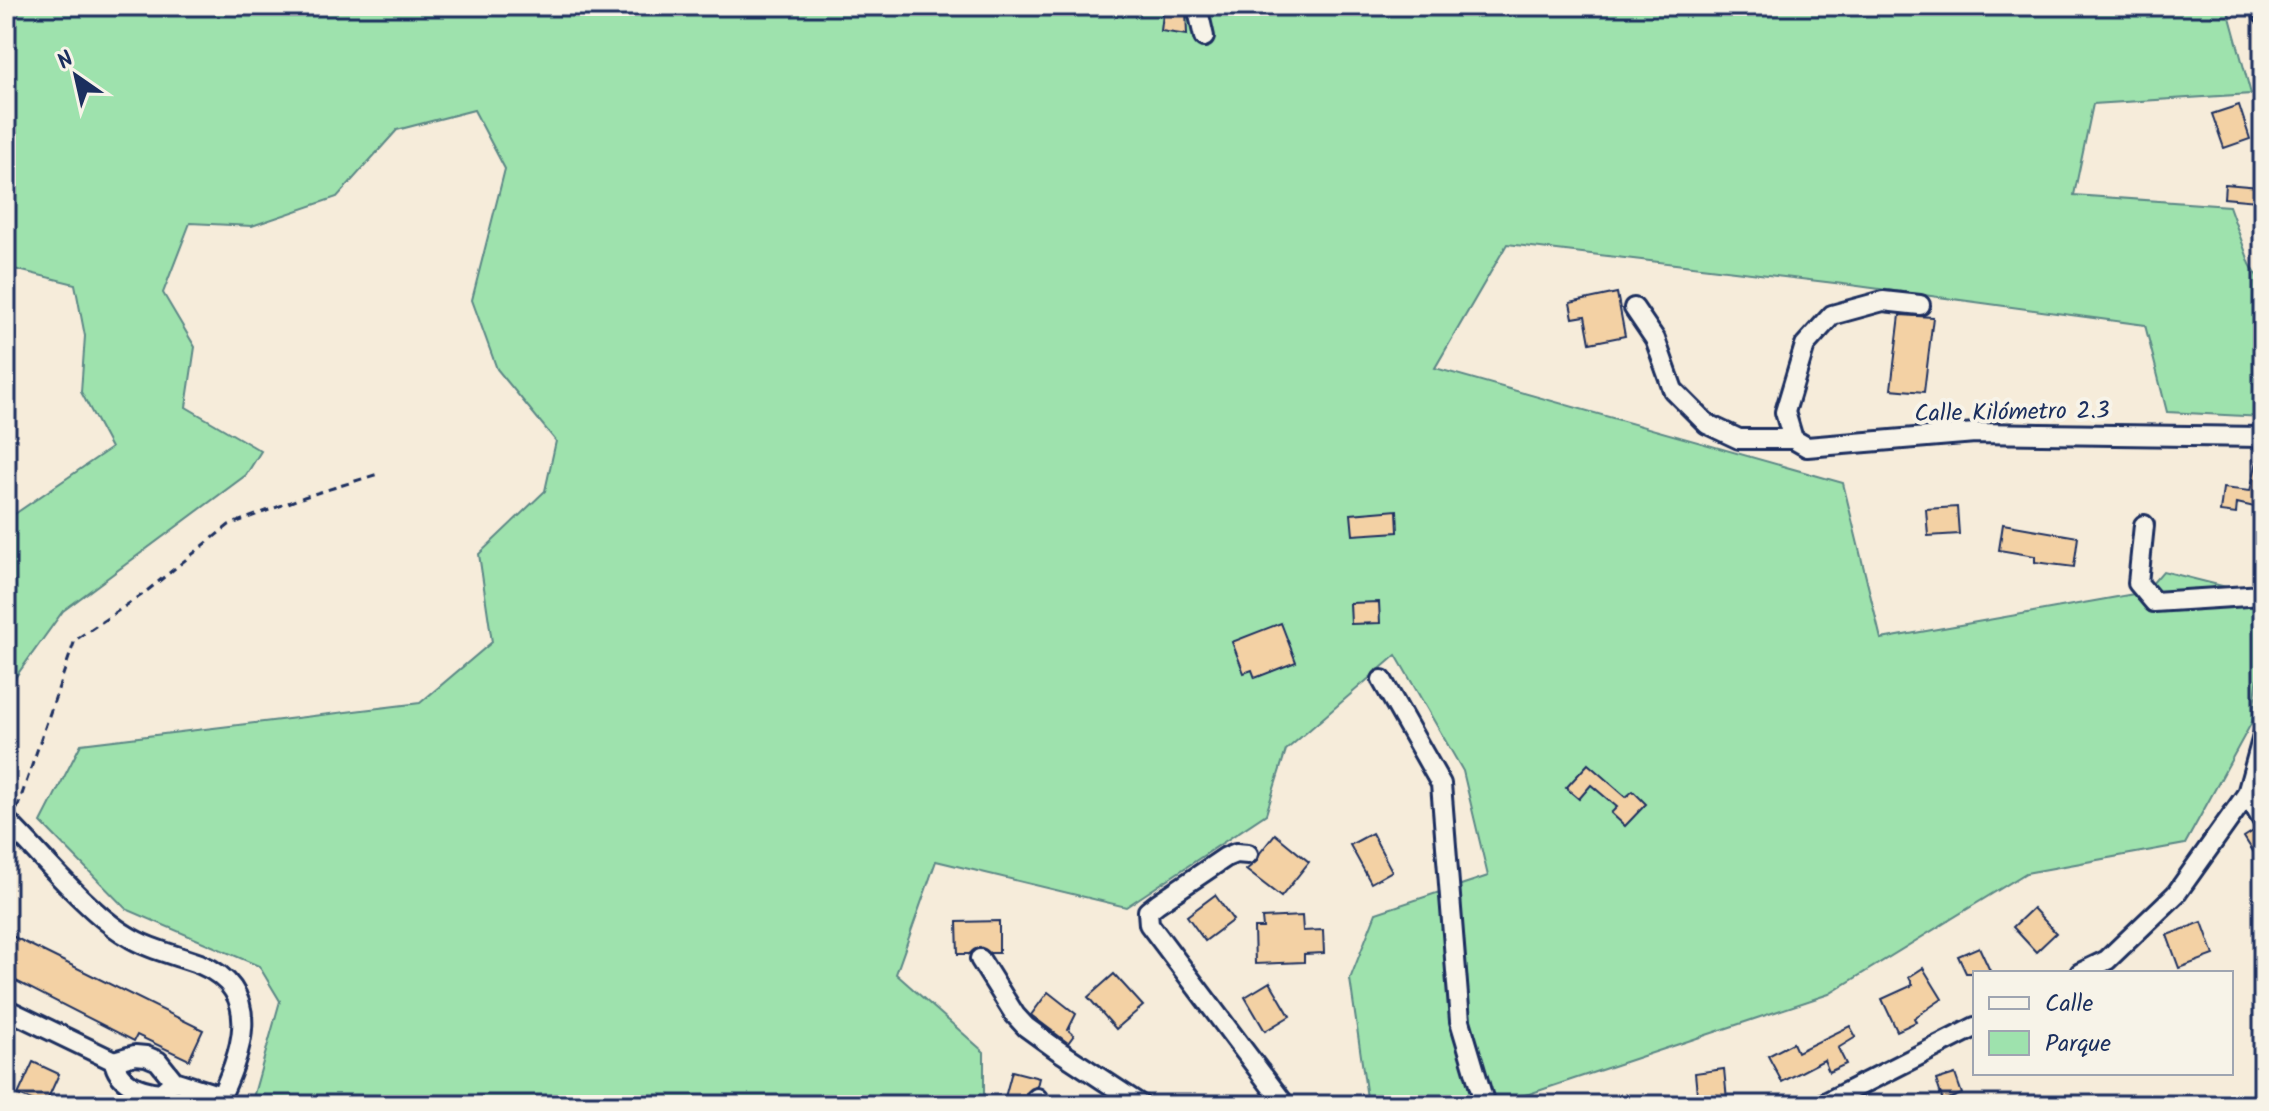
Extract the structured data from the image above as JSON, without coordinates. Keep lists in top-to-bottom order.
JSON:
{
  "streets": {
    "street": ["Calle Kilómetro 2.3"]
  },
  "legend": ["Calle", "Parque"],
  "north": "top left"
}
